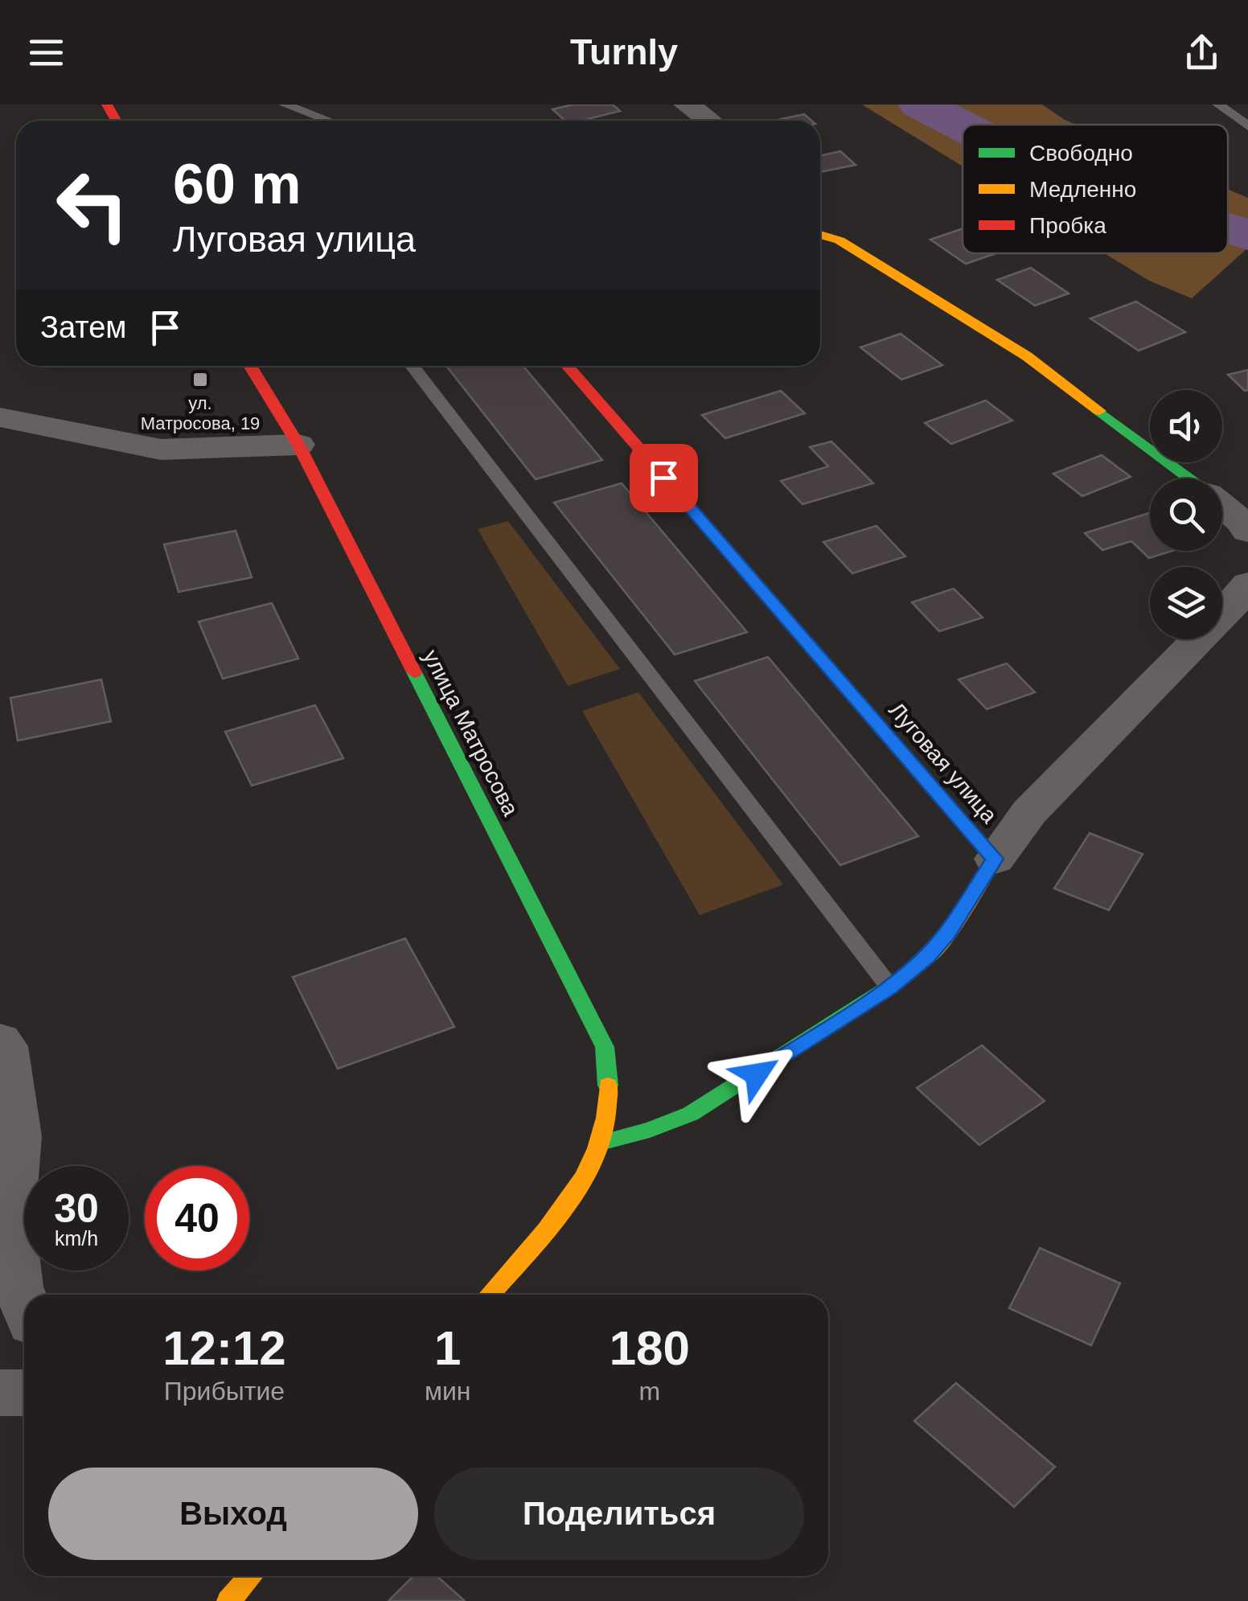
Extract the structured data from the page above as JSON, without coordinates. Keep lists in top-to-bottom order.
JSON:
{
  "streets": {
    "street": ["улица Матросова", "Луговая улица"]
  },
  "crossings": [
    ["улица Матросова", "Луговая улица"]
  ],
  "places": {
    "transit": ["ул. Матросова, 19"]
  },
  "legend": ["Свободно", "Медленно", "Пробка"],
  "page": {
    "header": "Turnly",
    "turn": ["60 m", "Луговая улица"],
    "then": "Затем",
    "speed": "30 km/h",
    "limit": "40",
    "eta": [
      "12:12",
      "Прибытие",
      "1",
      "мин",
      "180",
      "m"
    ],
    "buttons": ["Выход", "Поделиться"]
  }
}
